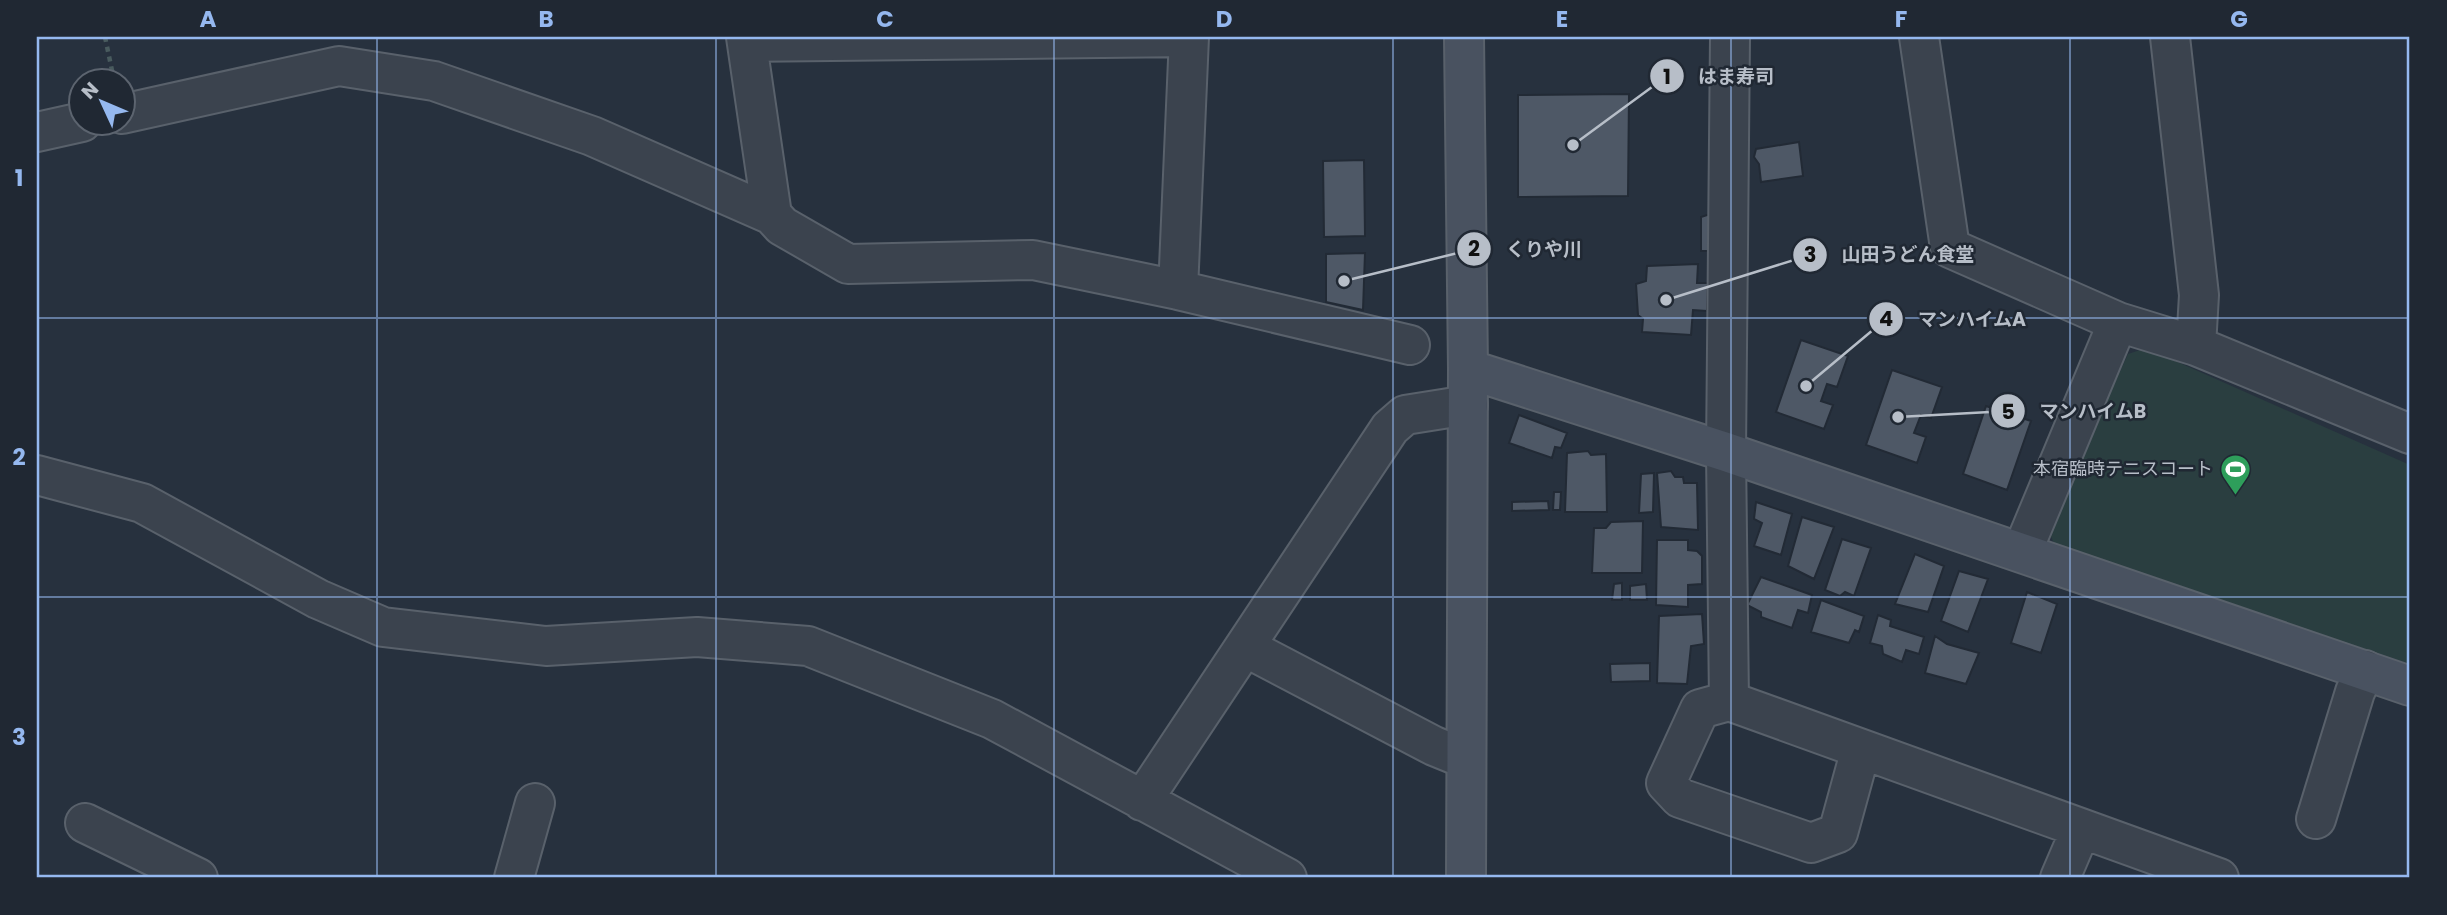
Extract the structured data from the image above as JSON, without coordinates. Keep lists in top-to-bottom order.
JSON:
{
  "places": {
    "other": [
      "はま寿司",
      "くりや川",
      "山田うどん食堂",
      "マンハイムA",
      "マンハイムB"
    ],
    "sports": ["本宿臨時テニスコート"]
  },
  "north": "top left",
  "grid": {
    "columns": [
      "A",
      "B",
      "C",
      "D",
      "E",
      "F",
      "G"
    ],
    "rows": ["1", "2", "3"]
  }
}
